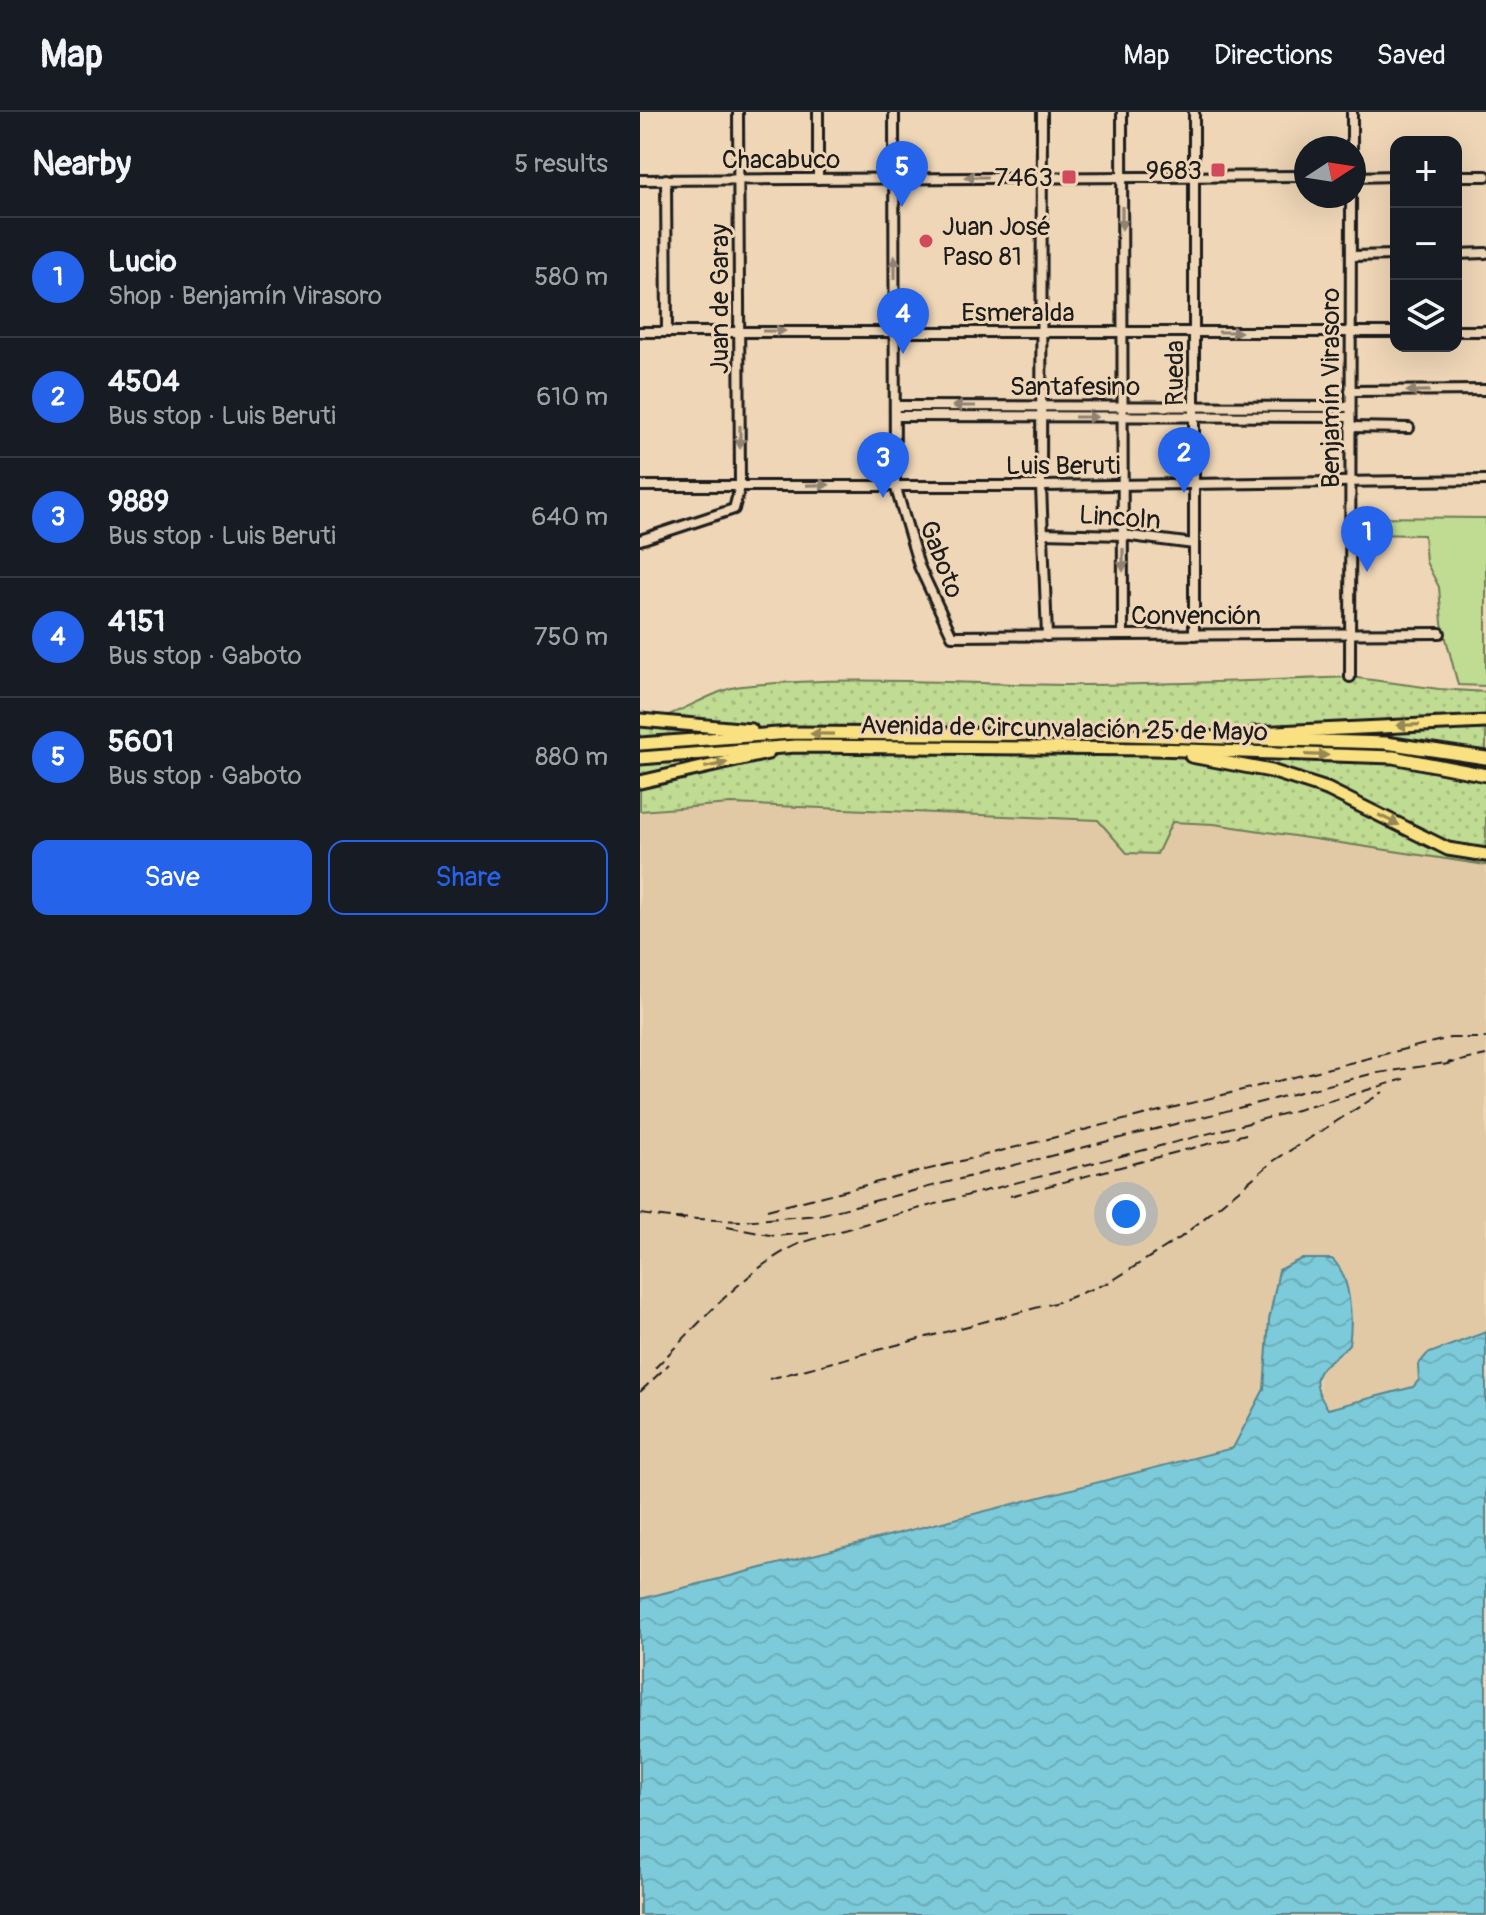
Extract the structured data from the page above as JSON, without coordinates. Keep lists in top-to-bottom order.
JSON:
{
  "streets": {
    "highway": ["Avenida de Circunvalación 25 de Mayo"],
    "street": [
      "Chacabuco",
      "Juan de Garay",
      "Esmeralda",
      "Rueda",
      "Santafesino",
      "Benjamín Virasoro",
      "Luis Beruti",
      "Lincoln",
      "Gaboto",
      "Convención"
    ]
  },
  "crossings": [
    ["Chacabuco", "Juan de Garay"],
    ["Chacabuco", "Rueda"],
    ["Chacabuco", "Gaboto"],
    ["Juan de Garay", "Esmeralda"],
    ["Juan de Garay", "Luis Beruti"],
    ["Esmeralda", "Rueda"],
    ["Esmeralda", "Benjamín Virasoro"],
    ["Esmeralda", "Gaboto"],
    ["Rueda", "Santafesino"],
    ["Rueda", "Luis Beruti"],
    ["Rueda", "Lincoln"],
    ["Rueda", "Convención"],
    ["Santafesino", "Benjamín Virasoro"],
    ["Santafesino", "Gaboto"],
    ["Benjamín Virasoro", "Luis Beruti"],
    ["Benjamín Virasoro", "Convención"],
    ["Luis Beruti", "Gaboto"],
    ["Gaboto", "Convención"]
  ],
  "one_way": ["Juan de Garay", "Esmeralda"],
  "places": {
    "transit": ["9683", "7463"],
    "other": ["Juan José Paso 81"]
  },
  "north": "right",
  "page": {
    "header": "Map",
    "nav": ["Map", "Directions", "Saved"],
    "heading": ["Nearby", "5 results"],
    "map_buttons": ["+", "−"],
    "pins": [
      "5",
      "4",
      "2",
      "3",
      "1"
    ],
    "list": [
      {
        "mark": "1",
        "name": "Lucio",
        "note": "Shop · Benjamín Virasoro",
        "value": "580 m"
      },
      {
        "mark": "2",
        "name": "4504",
        "note": "Bus stop · Luis Beruti",
        "value": "610 m"
      },
      {
        "mark": "3",
        "name": "9889",
        "note": "Bus stop · Luis Beruti",
        "value": "640 m"
      },
      {
        "mark": "4",
        "name": "4151",
        "note": "Bus stop · Gaboto",
        "value": "750 m"
      },
      {
        "mark": "5",
        "name": "5601",
        "note": "Bus stop · Gaboto",
        "value": "880 m"
      }
    ],
    "buttons": ["Save", "Share"]
  }
}
